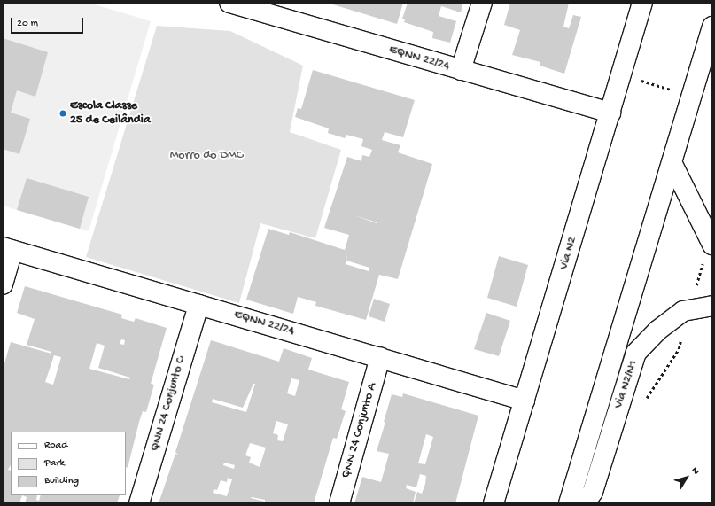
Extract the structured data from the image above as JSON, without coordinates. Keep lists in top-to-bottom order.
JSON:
{
  "streets": {
    "street": [
      "EQNN 22/24",
      "Via N2",
      "Via N2/N1",
      "QNN 24 Conjunto C",
      "QNN 24 Conjunto A"
    ]
  },
  "crossings": [
    ["EQNN 22/24", "Via N2"],
    ["EQNN 22/24", "QNN 24 Conjunto C"],
    ["EQNN 22/24", "QNN 24 Conjunto A"]
  ],
  "parks": ["Morro do DMC"],
  "places": ["Escola Classe 25 de Ceilândia"],
  "legend": ["Road", "Park", "Building"],
  "scale_bar": "20 m",
  "north": "top right"
}
